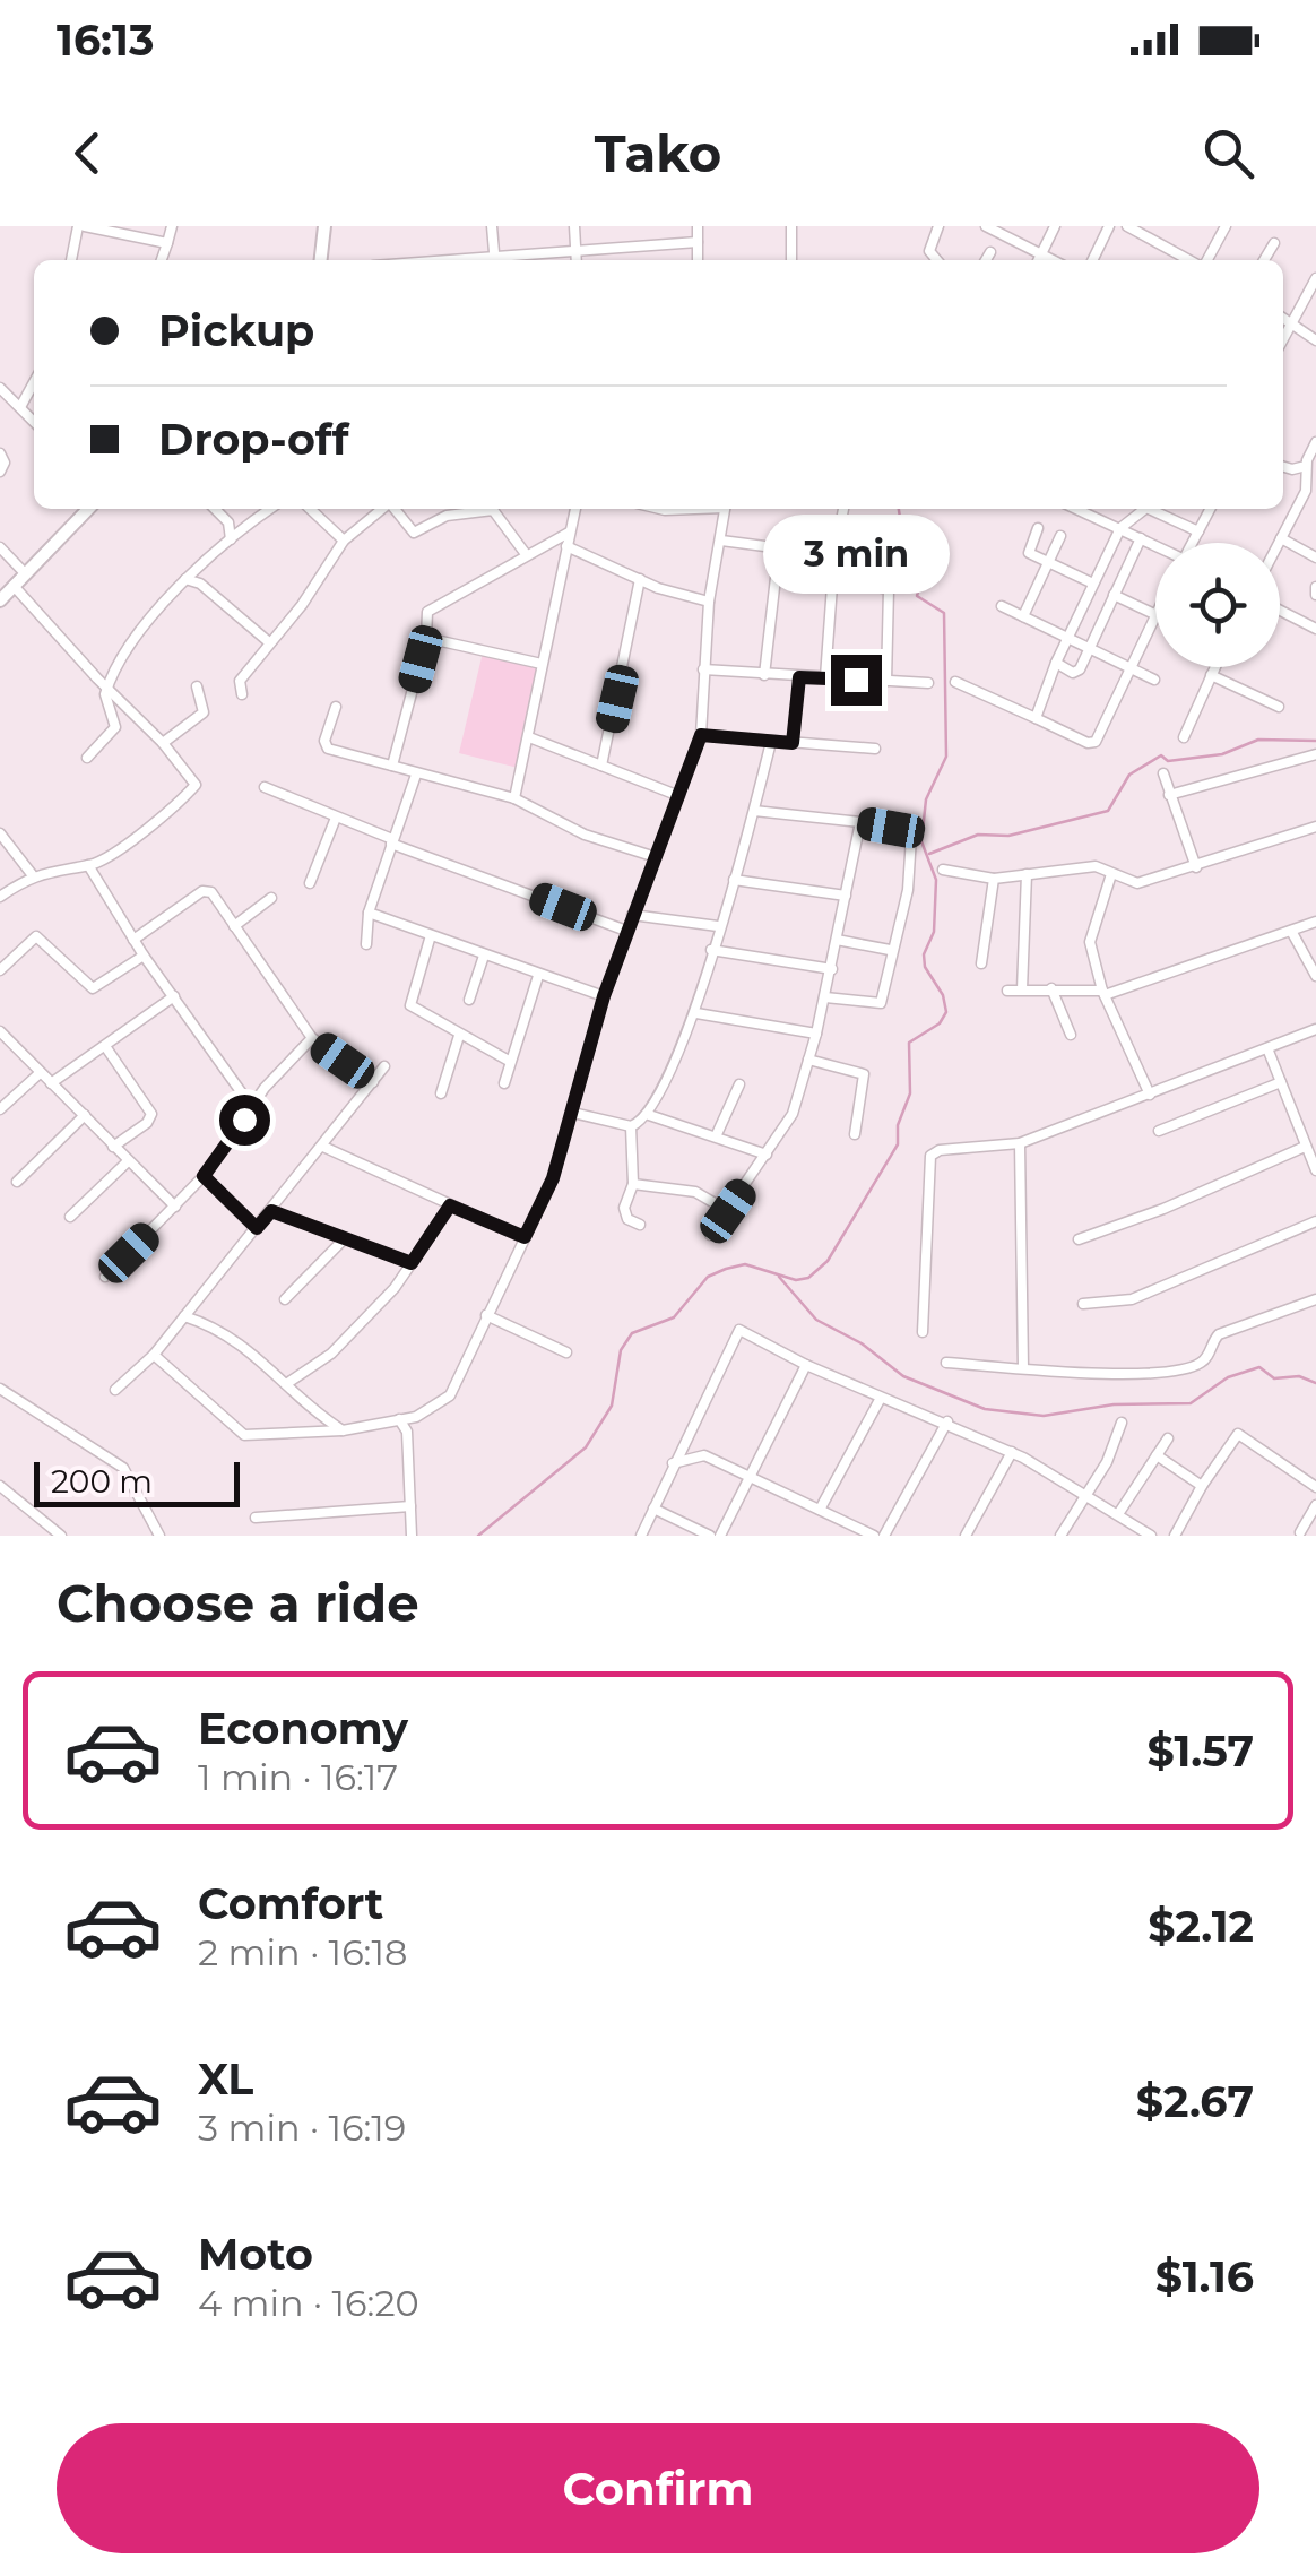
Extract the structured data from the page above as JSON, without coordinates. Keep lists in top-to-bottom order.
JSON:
{
  "scale_bar": "200 m",
  "page": {
    "status": "16:13",
    "header": "Tako",
    "banner": ["Pickup", "Drop-off"],
    "bubble": "3 min",
    "scale": "200 m",
    "heading": "Choose a ride",
    "list": [
      {
        "name": "Economy",
        "note": "1 min · 16:17",
        "value": "$1.57"
      },
      {
        "name": "Comfort",
        "note": "2 min · 16:18",
        "value": "$2.12"
      },
      {
        "name": "XL",
        "note": "3 min · 16:19",
        "value": "$2.67"
      },
      {
        "name": "Moto",
        "note": "4 min · 16:20",
        "value": "$1.16"
      }
    ],
    "buttons": "Confirm"
  }
}
